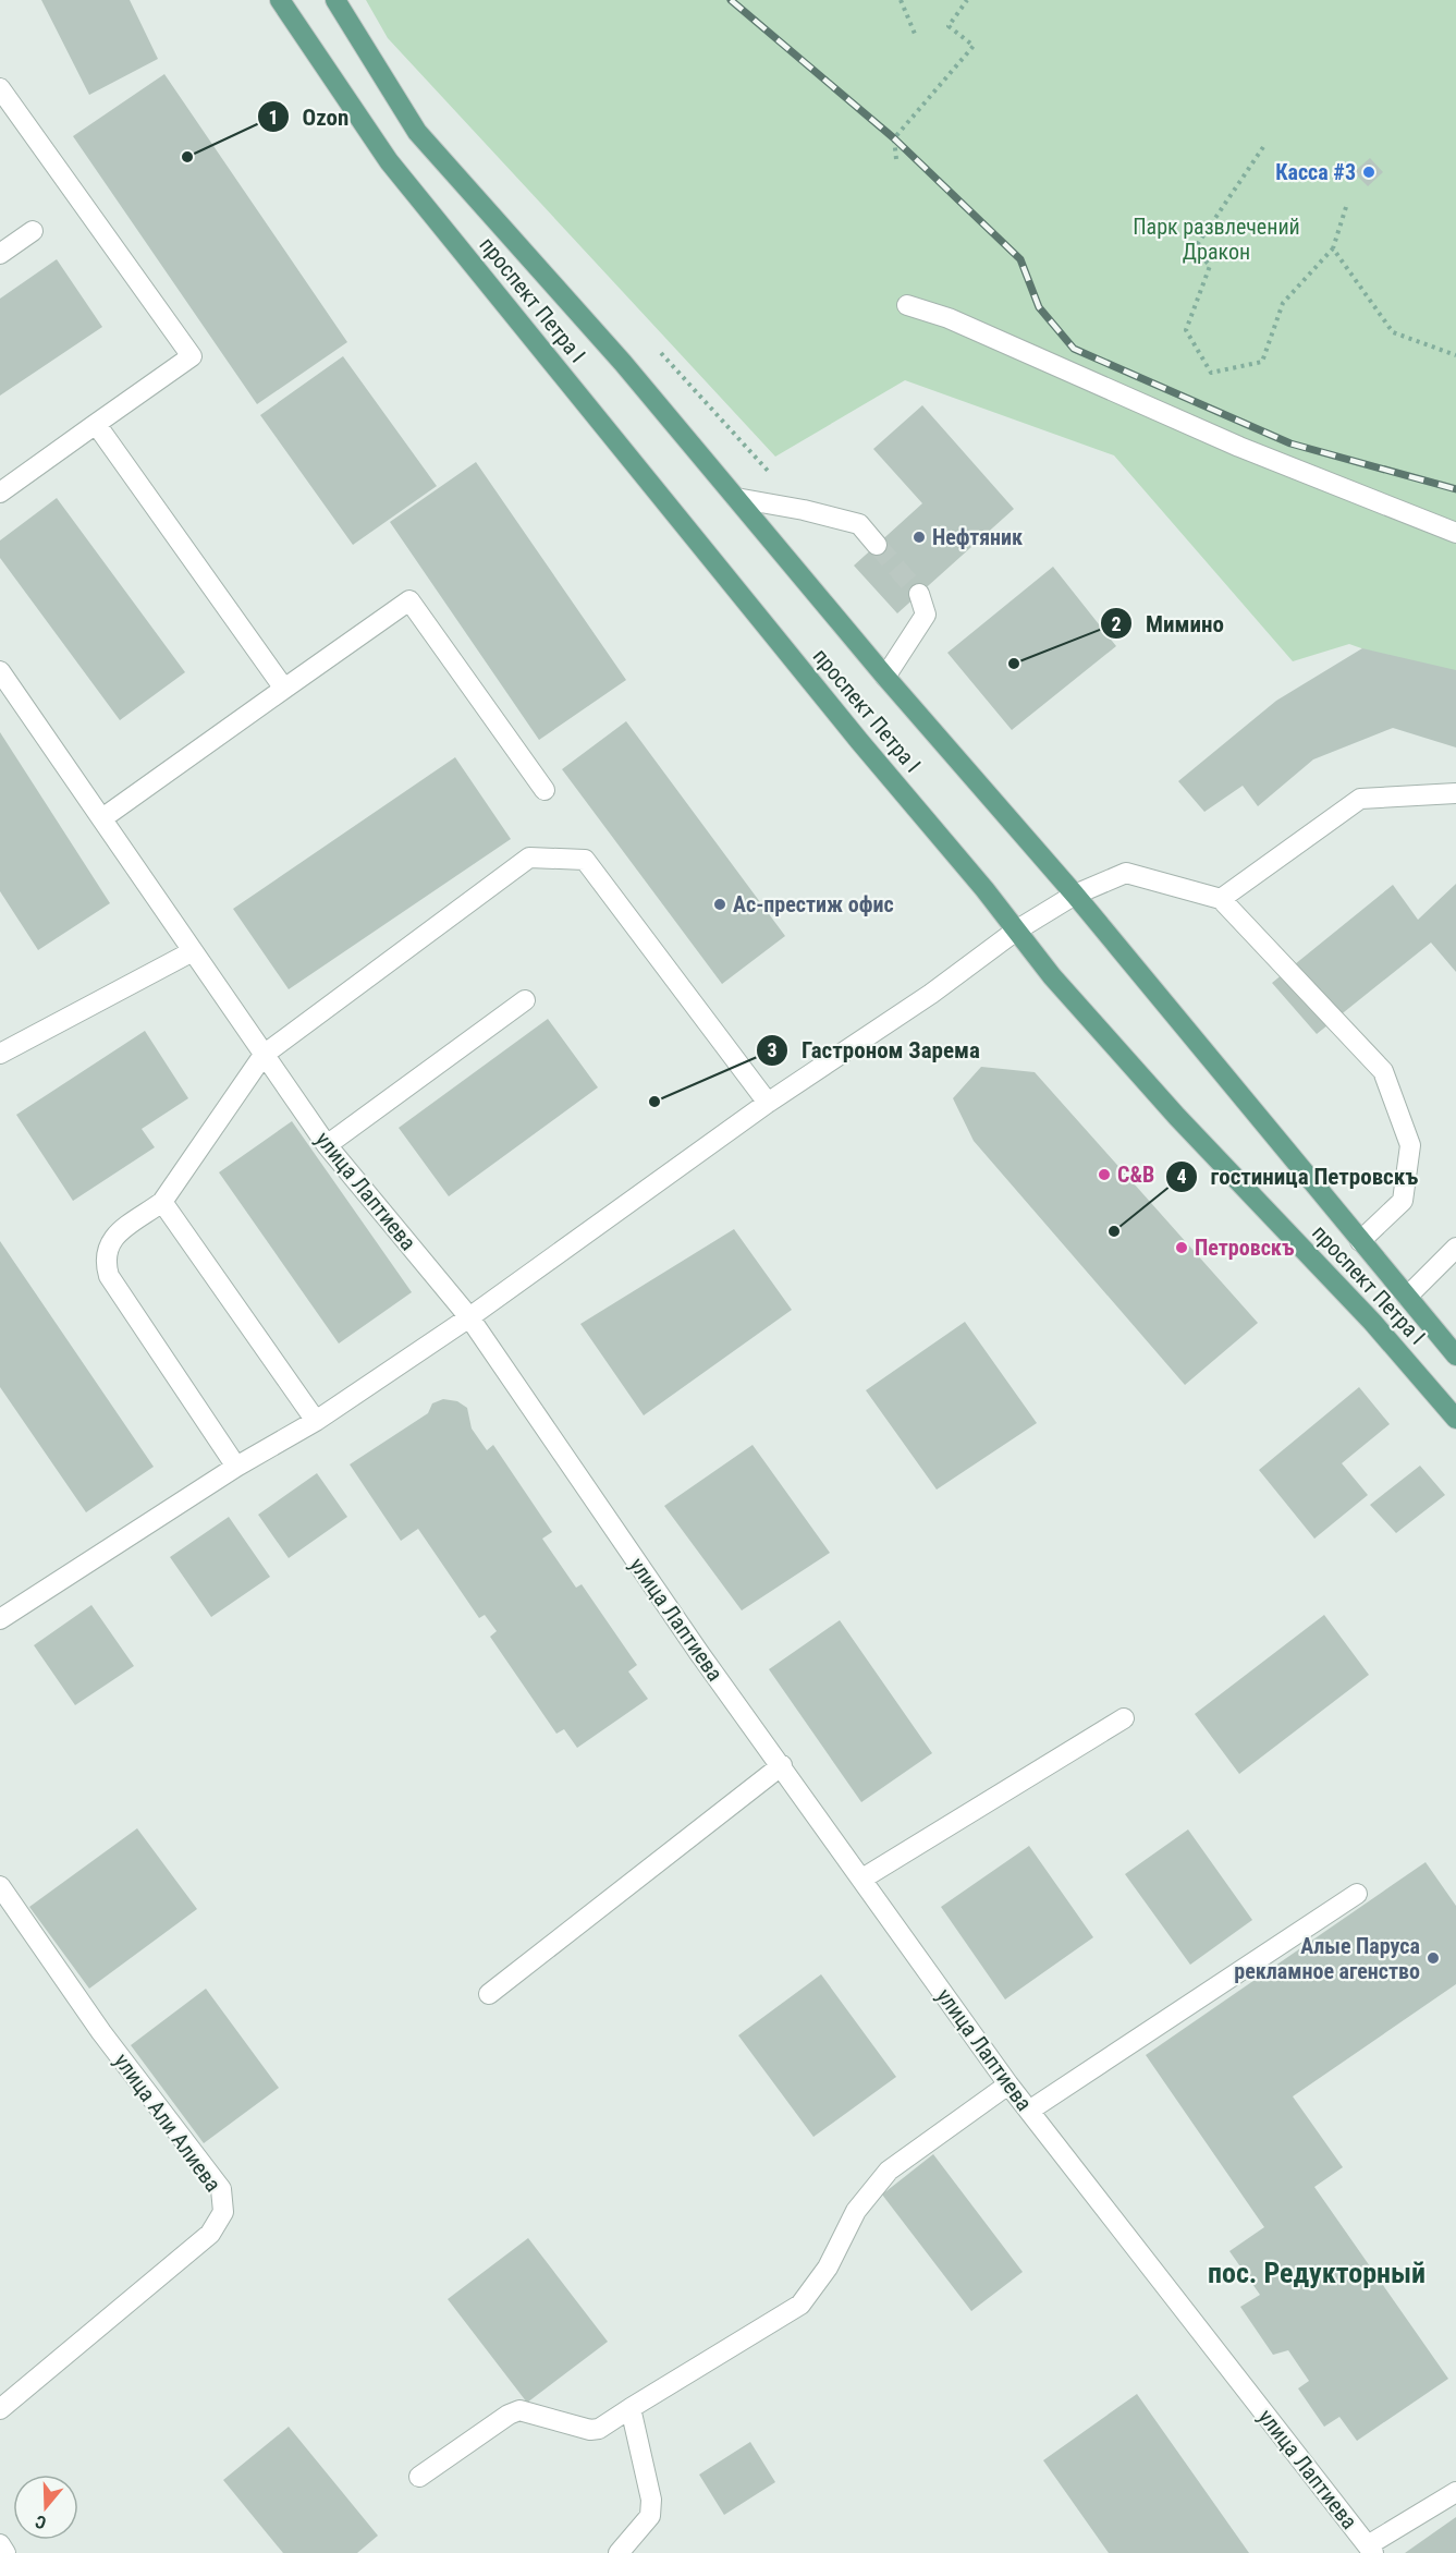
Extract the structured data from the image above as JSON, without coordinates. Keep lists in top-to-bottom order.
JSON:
{
  "streets": {
    "main road": ["проспект Петра I"],
    "street": ["улица Лаптиева", "улица Али Алиева"]
  },
  "districts": ["пос. Редукторный"],
  "parks": ["Парк развлечений Дракон"],
  "places": [
    "Ozon",
    "Касса #3",
    "Нефтяник",
    "Мимино",
    "Ас-престиж офис",
    "Гастроном Зарема",
    "С&В",
    "гостиница Петровскъ",
    "Петровскъ",
    "Алые Паруса рекламное агенство"
  ],
  "north": "bottom"
}
